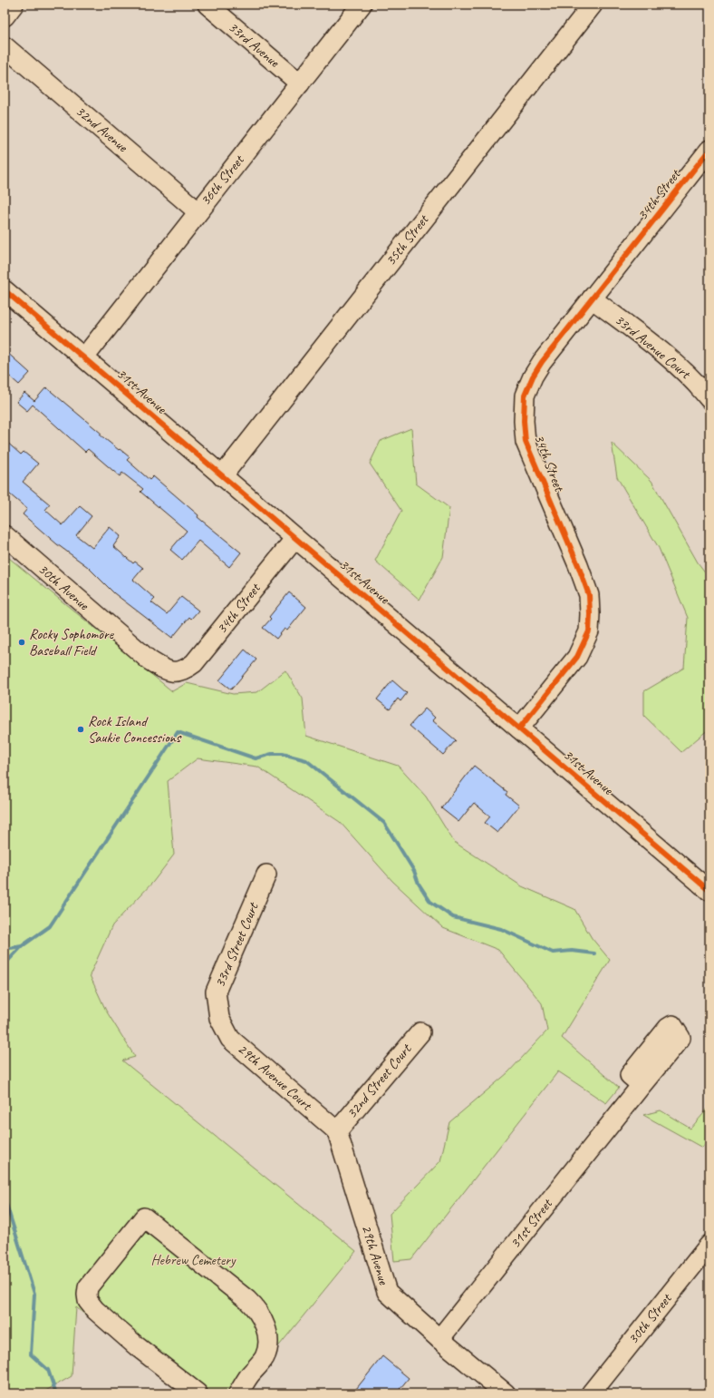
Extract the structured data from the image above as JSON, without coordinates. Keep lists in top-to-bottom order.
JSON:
{
  "streets": {
    "street": [
      "33rd Avenue",
      "32nd Avenue",
      "36th Street",
      "34th Street",
      "35th Street",
      "33rd Avenue Court",
      "31st Avenue",
      "30th Avenue",
      "33rd Street Court",
      "29th Avenue Court",
      "32nd Street Court",
      "31st Street",
      "29th Avenue",
      "30th Street"
    ]
  },
  "crossings": [
    ["33rd Avenue", "36th Street"],
    ["32nd Avenue", "36th Street"],
    ["36th Street", "31st Avenue"],
    ["34th Street", "33rd Avenue Court"],
    ["34th Street", "31st Avenue"],
    ["34th Street", "30th Avenue"],
    ["35th Street", "31st Avenue"],
    ["33rd Street Court", "29th Avenue Court"],
    ["29th Avenue Court", "32nd Street Court"],
    ["29th Avenue Court", "29th Avenue"],
    ["32nd Street Court", "29th Avenue"],
    ["31st Street", "29th Avenue"]
  ],
  "parks": ["Hebrew Cemetery"],
  "places": ["Rocky Sophomore Baseball Field", "Rock Island Saukie Concessions"]
}
